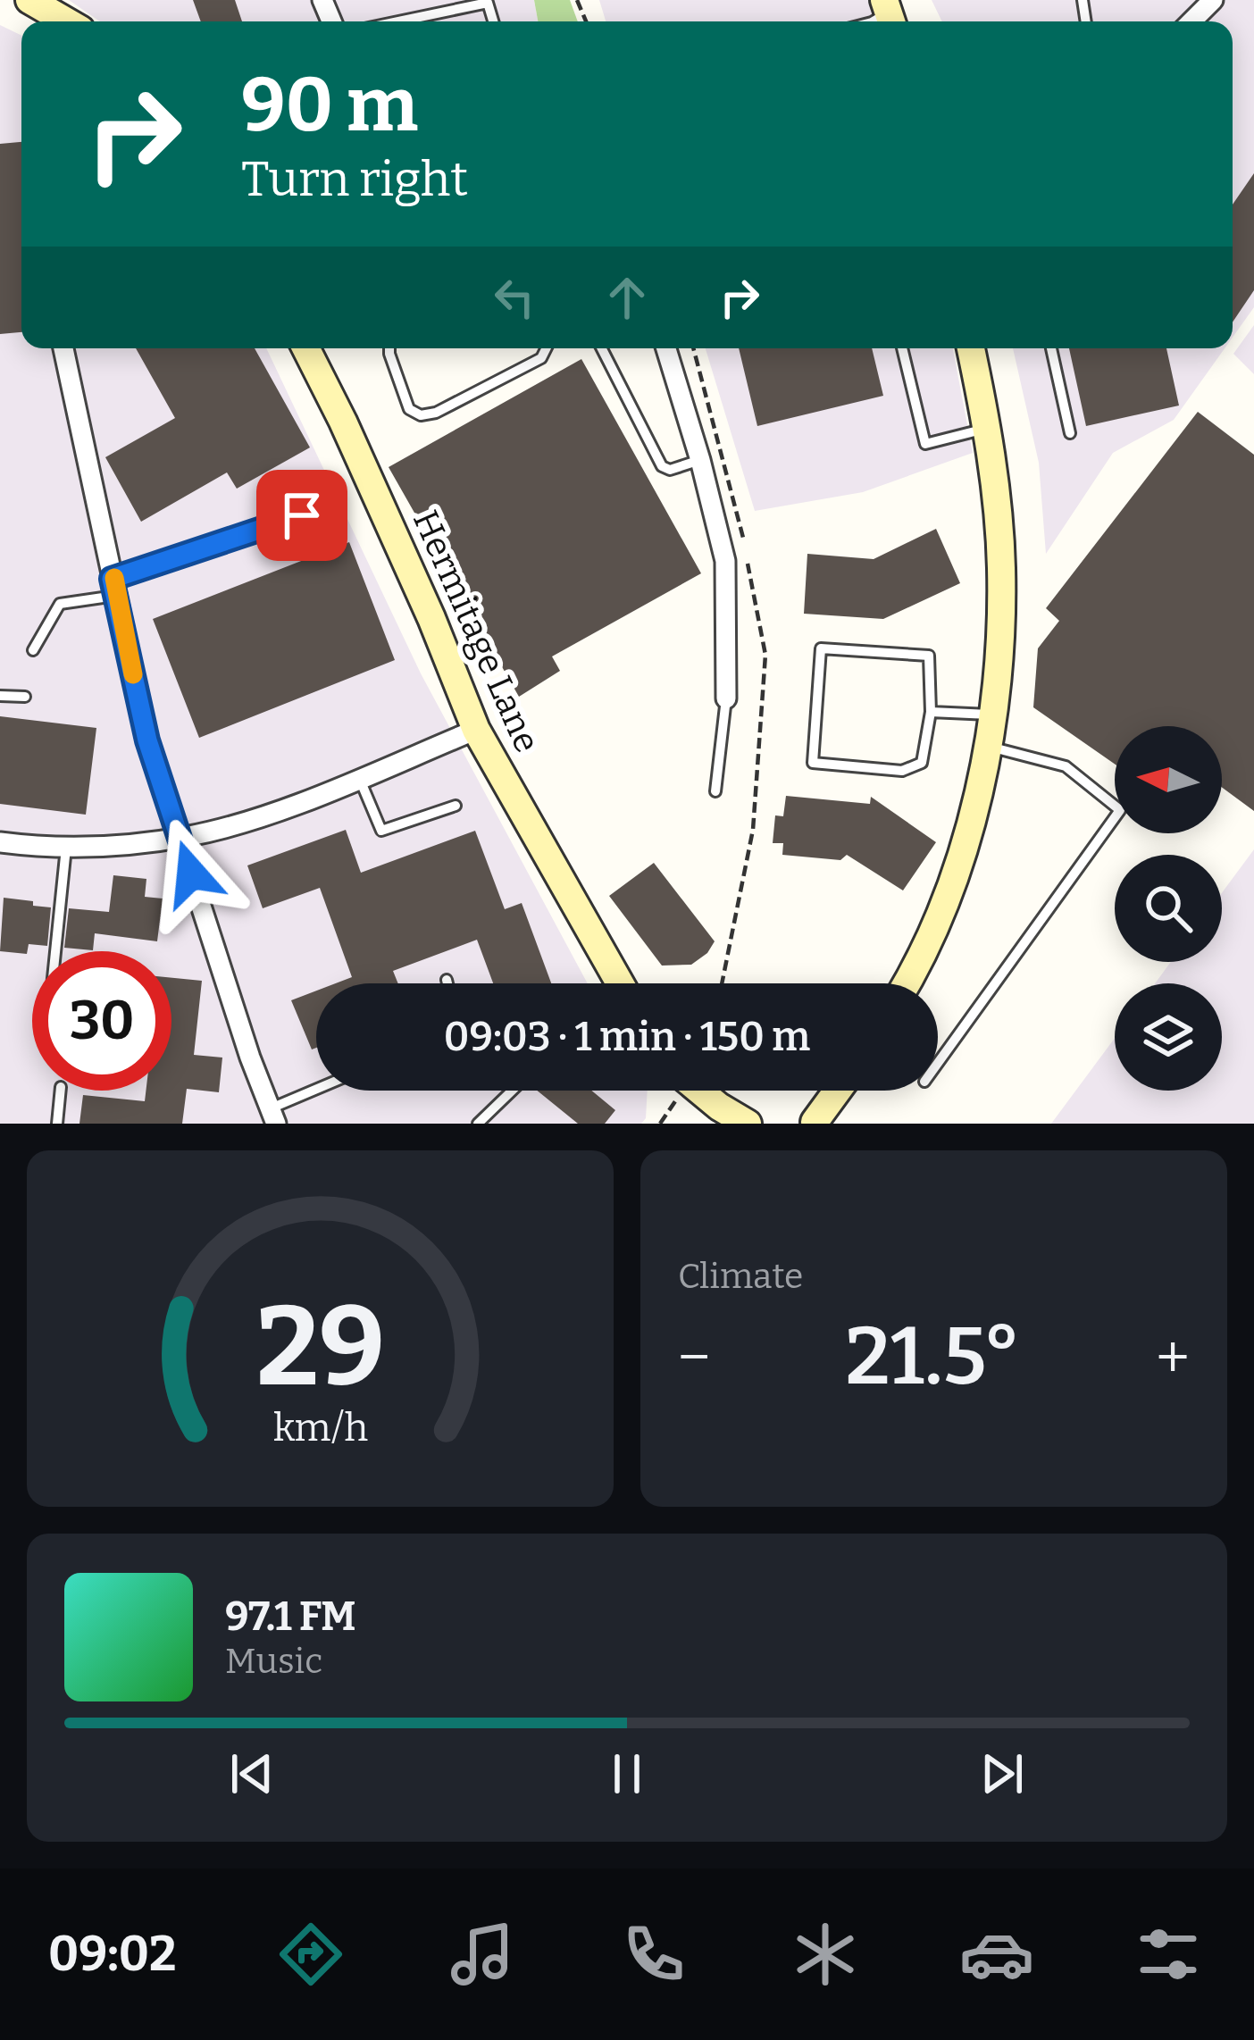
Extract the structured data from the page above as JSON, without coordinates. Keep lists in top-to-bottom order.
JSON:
{
  "streets": {
    "street": ["Hermitage Lane"]
  },
  "north": "left",
  "page": {
    "turn": ["90 m", "Turn right"],
    "limit": "30",
    "trip": "09:03 · 1 min · 150 m",
    "tile": "Climate",
    "heat": ["−", "21.5°", "+"],
    "song": ["97.1 FM", "Music"],
    "tabs": "09:02",
    "gauge": ["29", "km/h"]
  }
}
